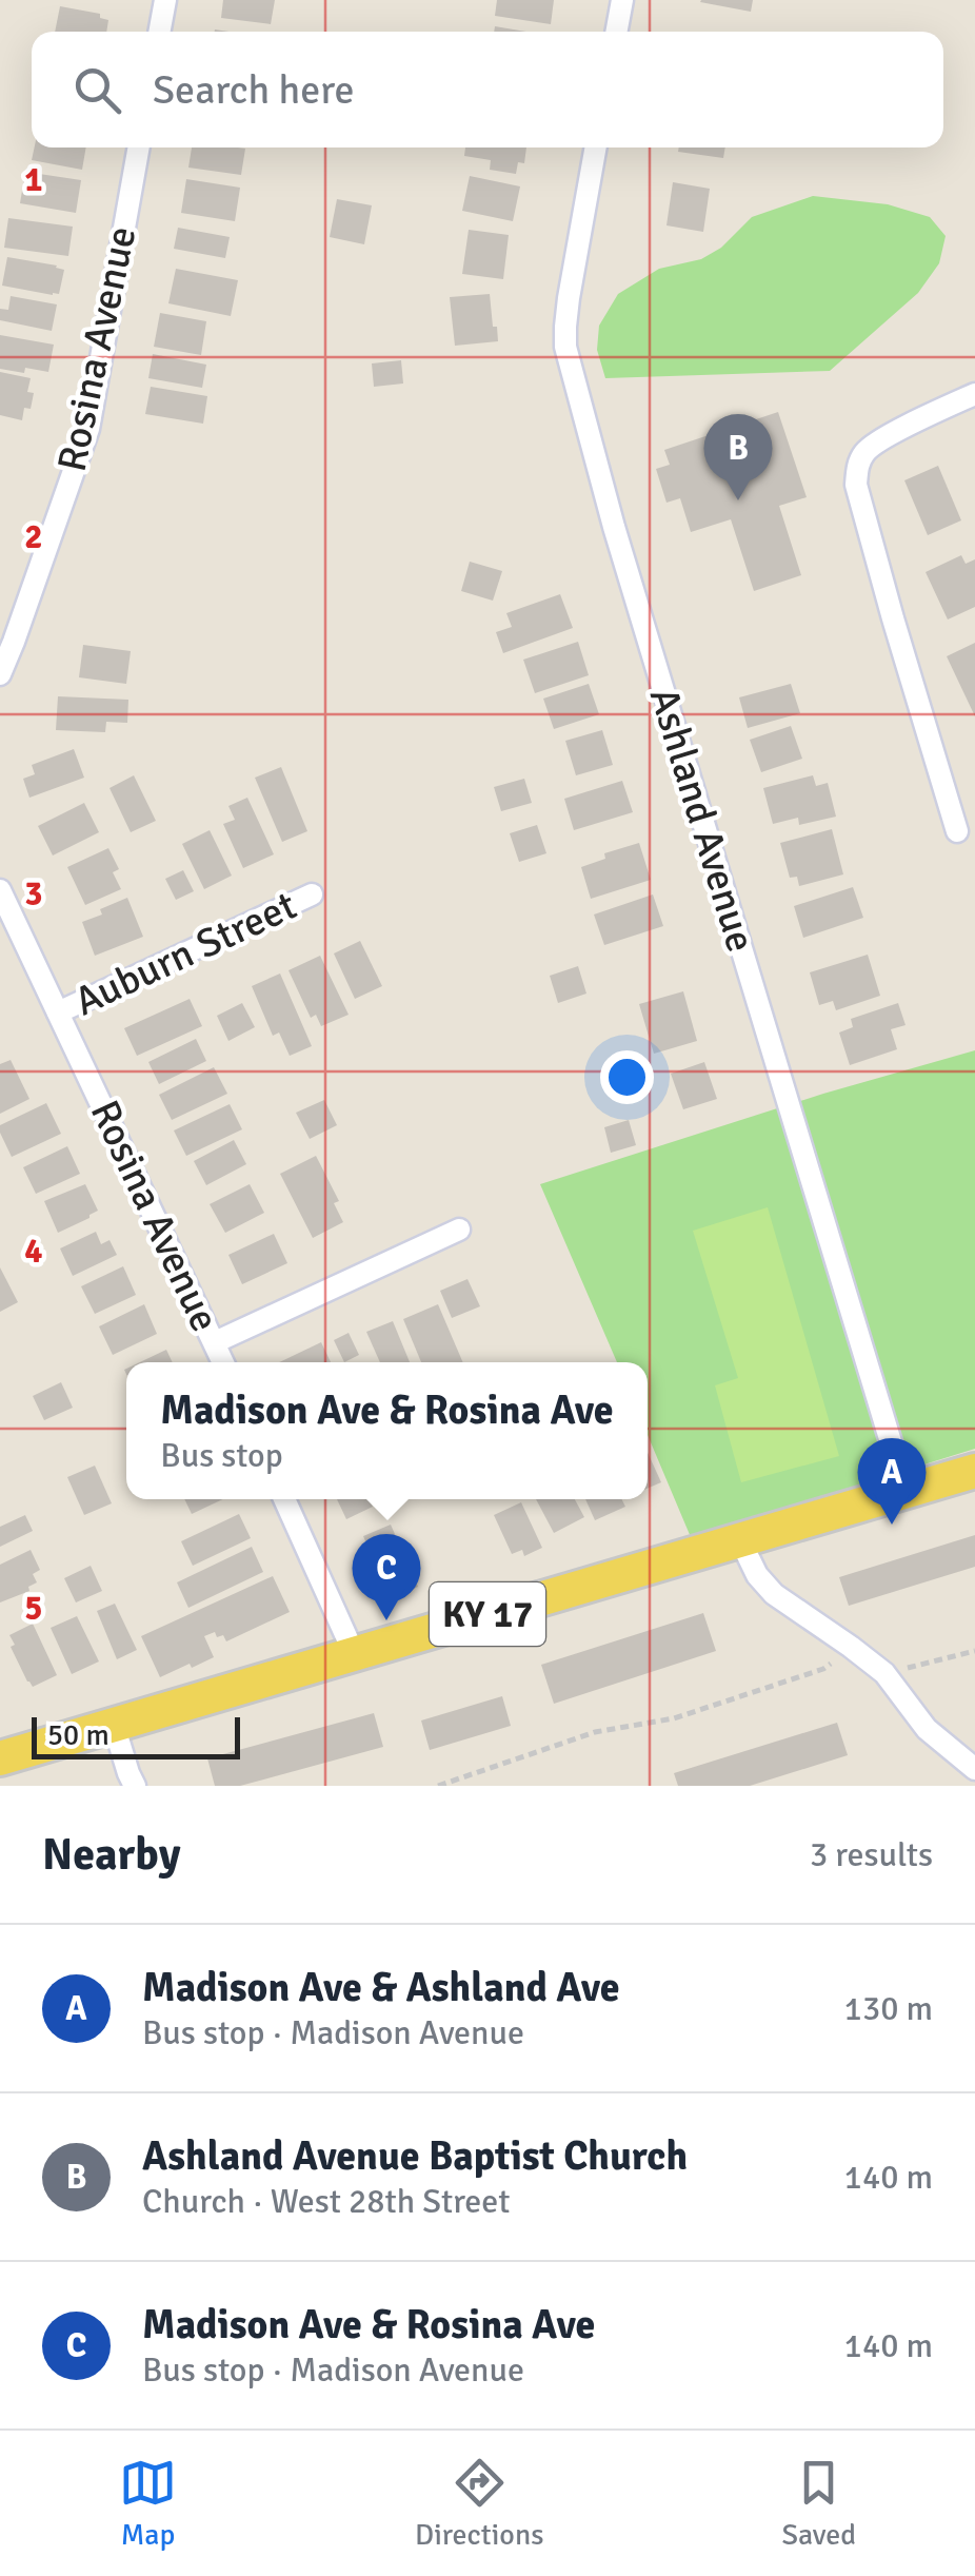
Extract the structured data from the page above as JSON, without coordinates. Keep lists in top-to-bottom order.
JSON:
{
  "streets": {
    "main road": ["KY 17"],
    "street": ["Rosina Avenue", "Ashland Avenue", "Auburn Street"]
  },
  "crossings": [
    ["Rosina Avenue", "Auburn Street"],
    ["Ashland Avenue", "KY 17"]
  ],
  "scale_bar": "50 m",
  "page": {
    "search": "Search here",
    "pins": ["B", "A", "C"],
    "popup": ["Madison Ave & Rosina Ave", "Bus stop"],
    "scale": "50 m",
    "heading": ["Nearby", "3 results"],
    "list": [
      {
        "mark": "A",
        "name": "Madison Ave & Ashland Ave",
        "note": "Bus stop · Madison Avenue",
        "value": "130 m"
      },
      {
        "mark": "B",
        "name": "Ashland Avenue Baptist Church",
        "note": "Church · West 28th Street",
        "value": "140 m"
      },
      {
        "mark": "C",
        "name": "Madison Ave & Rosina Ave",
        "note": "Bus stop · Madison Avenue",
        "value": "140 m"
      }
    ],
    "nav": ["Map", "Directions", "Saved"]
  },
  "grid": {
    "rows": [
      "1",
      "2",
      "3",
      "4",
      "5"
    ]
  }
}
